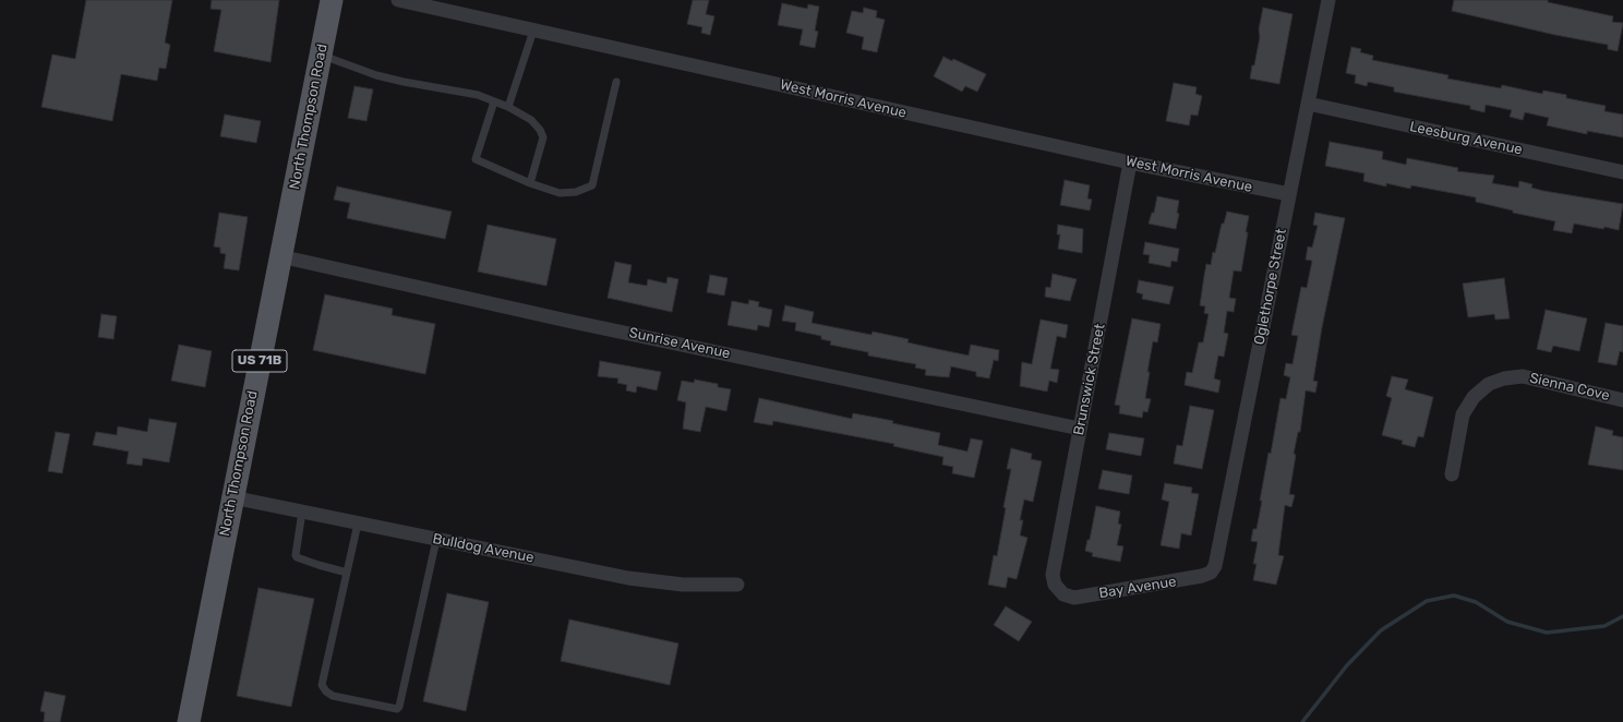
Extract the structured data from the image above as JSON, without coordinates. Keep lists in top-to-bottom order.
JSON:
{
  "streets": {
    "main road": ["North Thompson Road", "US 71B"],
    "street": [
      "West Morris Avenue",
      "Leesburg Avenue",
      "Oglethorpe Street",
      "Sunrise Avenue",
      "Brunswick Street",
      "Sienna Cove",
      "Bulldog Avenue",
      "Bay Avenue"
    ]
  },
  "crossings": [
    ["West Morris Avenue", "Oglethorpe Street"],
    ["West Morris Avenue", "Brunswick Street"],
    ["North Thompson Road", "Sunrise Avenue"],
    ["North Thompson Road", "Bulldog Avenue"],
    ["Leesburg Avenue", "Oglethorpe Street"],
    ["Oglethorpe Street", "Bay Avenue"],
    ["Sunrise Avenue", "Brunswick Street"],
    ["Brunswick Street", "Bay Avenue"]
  ]
}
